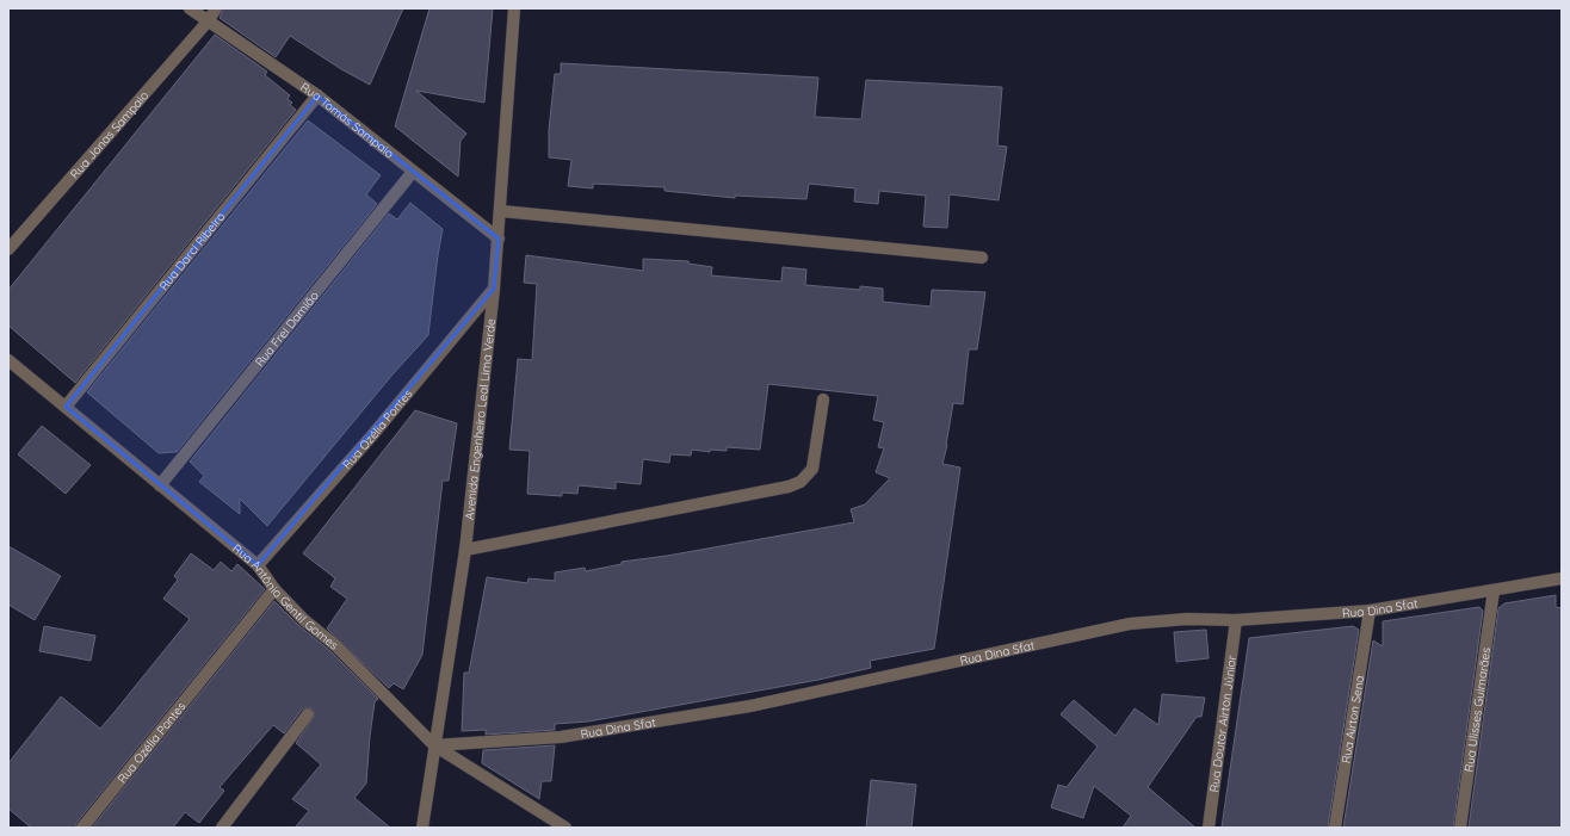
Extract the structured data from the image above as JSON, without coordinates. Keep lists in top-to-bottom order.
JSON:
{
  "streets": {
    "street": [
      "Rua Tomás Sampaio",
      "Rua Jonas Sampaio",
      "Rua Darci Ribeiro",
      "Rua Frei Damião",
      "Avenida Engenheiro Leal Lima Verde",
      "Rua Ozélia Pontes",
      "Rua Antônio Gentil Gomes",
      "Rua Dina Sfat",
      "Rua Ulisses Guimarães",
      "Rua Airton Sena",
      "Rua Doutor Airton Júnior"
    ]
  },
  "crossings": [
    ["Rua Tomás Sampaio", "Rua Jonas Sampaio"],
    ["Rua Tomás Sampaio", "Rua Darci Ribeiro"],
    ["Rua Tomás Sampaio", "Rua Frei Damião"],
    ["Rua Tomás Sampaio", "Avenida Engenheiro Leal Lima Verde"],
    ["Rua Darci Ribeiro", "Rua Antônio Gentil Gomes"],
    ["Rua Frei Damião", "Rua Antônio Gentil Gomes"],
    ["Avenida Engenheiro Leal Lima Verde", "Rua Ozélia Pontes"],
    ["Avenida Engenheiro Leal Lima Verde", "Rua Antônio Gentil Gomes"],
    ["Avenida Engenheiro Leal Lima Verde", "Rua Dina Sfat"],
    ["Rua Ozélia Pontes", "Rua Antônio Gentil Gomes"],
    ["Rua Antônio Gentil Gomes", "Rua Dina Sfat"],
    ["Rua Dina Sfat", "Rua Ulisses Guimarães"],
    ["Rua Dina Sfat", "Rua Airton Sena"],
    ["Rua Dina Sfat", "Rua Doutor Airton Júnior"]
  ]
}
